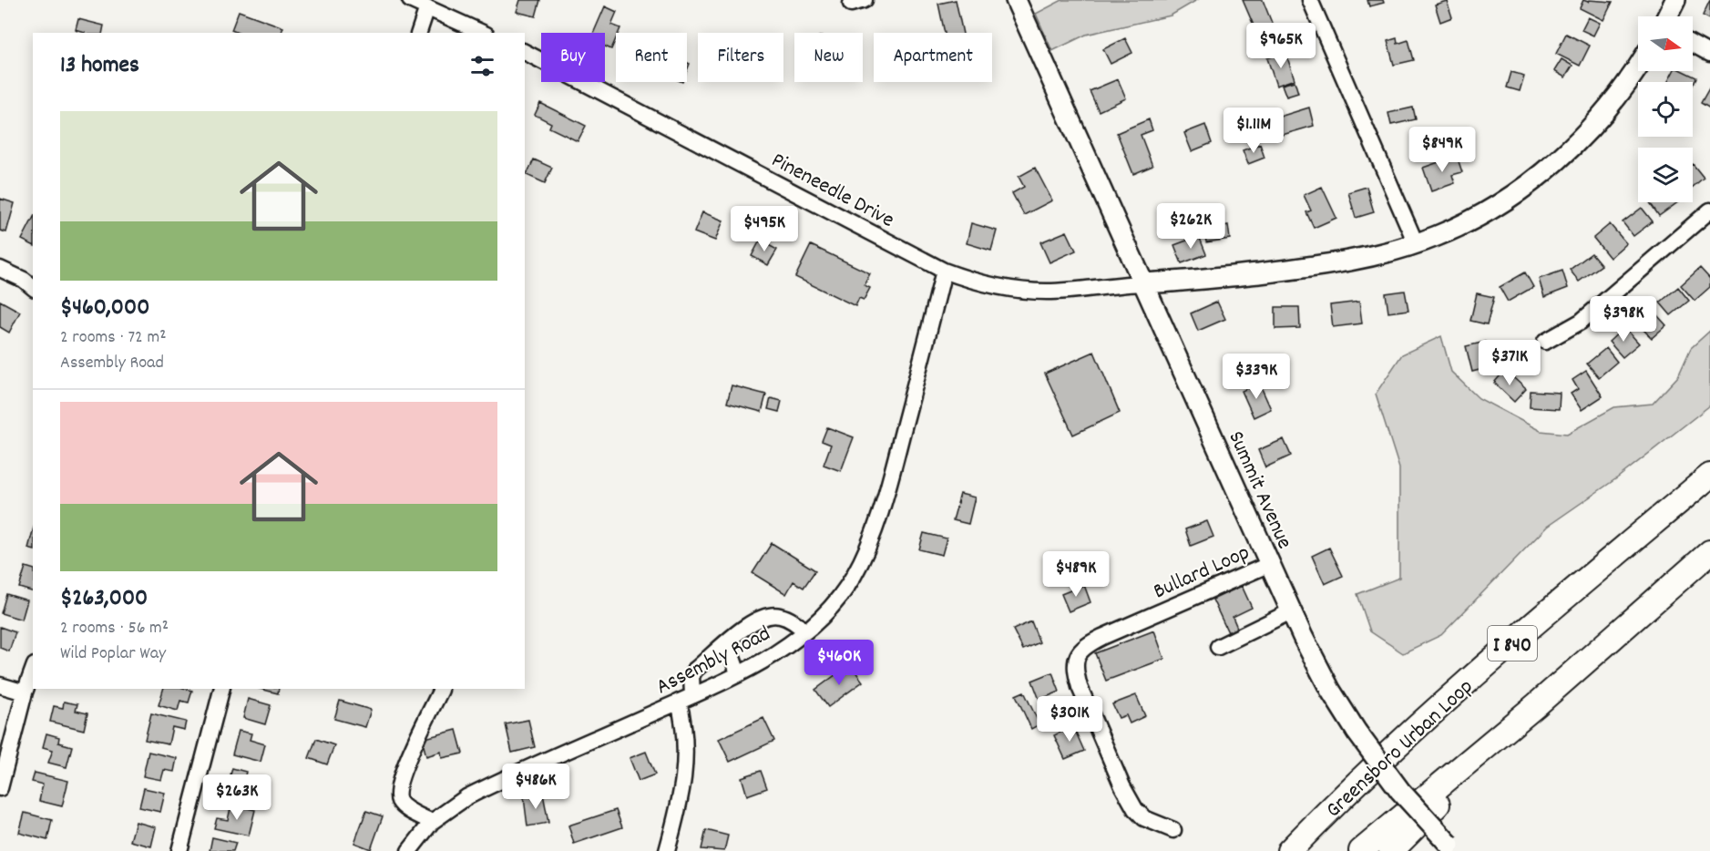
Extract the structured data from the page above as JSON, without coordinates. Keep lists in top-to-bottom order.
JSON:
{
  "streets": {
    "highway": ["I 840", "Greensboro Urban Loop"],
    "main road": ["Summit Avenue"],
    "street": ["Pineneedle Drive", "Bullard Loop", "Assembly Road"]
  },
  "crossings": [
    ["Pineneedle Drive", "Summit Avenue"],
    ["Pineneedle Drive", "Assembly Road"],
    ["Summit Avenue", "Bullard Loop"]
  ],
  "north": "right",
  "page": {
    "price": [
      "$965K",
      "$1.11M",
      "$849K",
      "$262K",
      "$495K",
      "$398K",
      "$371K",
      "$339K",
      "$489K",
      "$460K",
      "$301K",
      "$486K",
      "$263K"
    ],
    "chip": [
      "Buy",
      "Rent",
      "Filters",
      "New",
      "Apartment"
    ],
    "heading": "13 homes",
    "list": [
      {
        "name": "$460,000",
        "note": "2 rooms · 72 m² · Assembly Road"
      },
      {
        "name": "$263,000",
        "note": "2 rooms · 56 m² · Wild Poplar Way"
      }
    ]
  }
}
